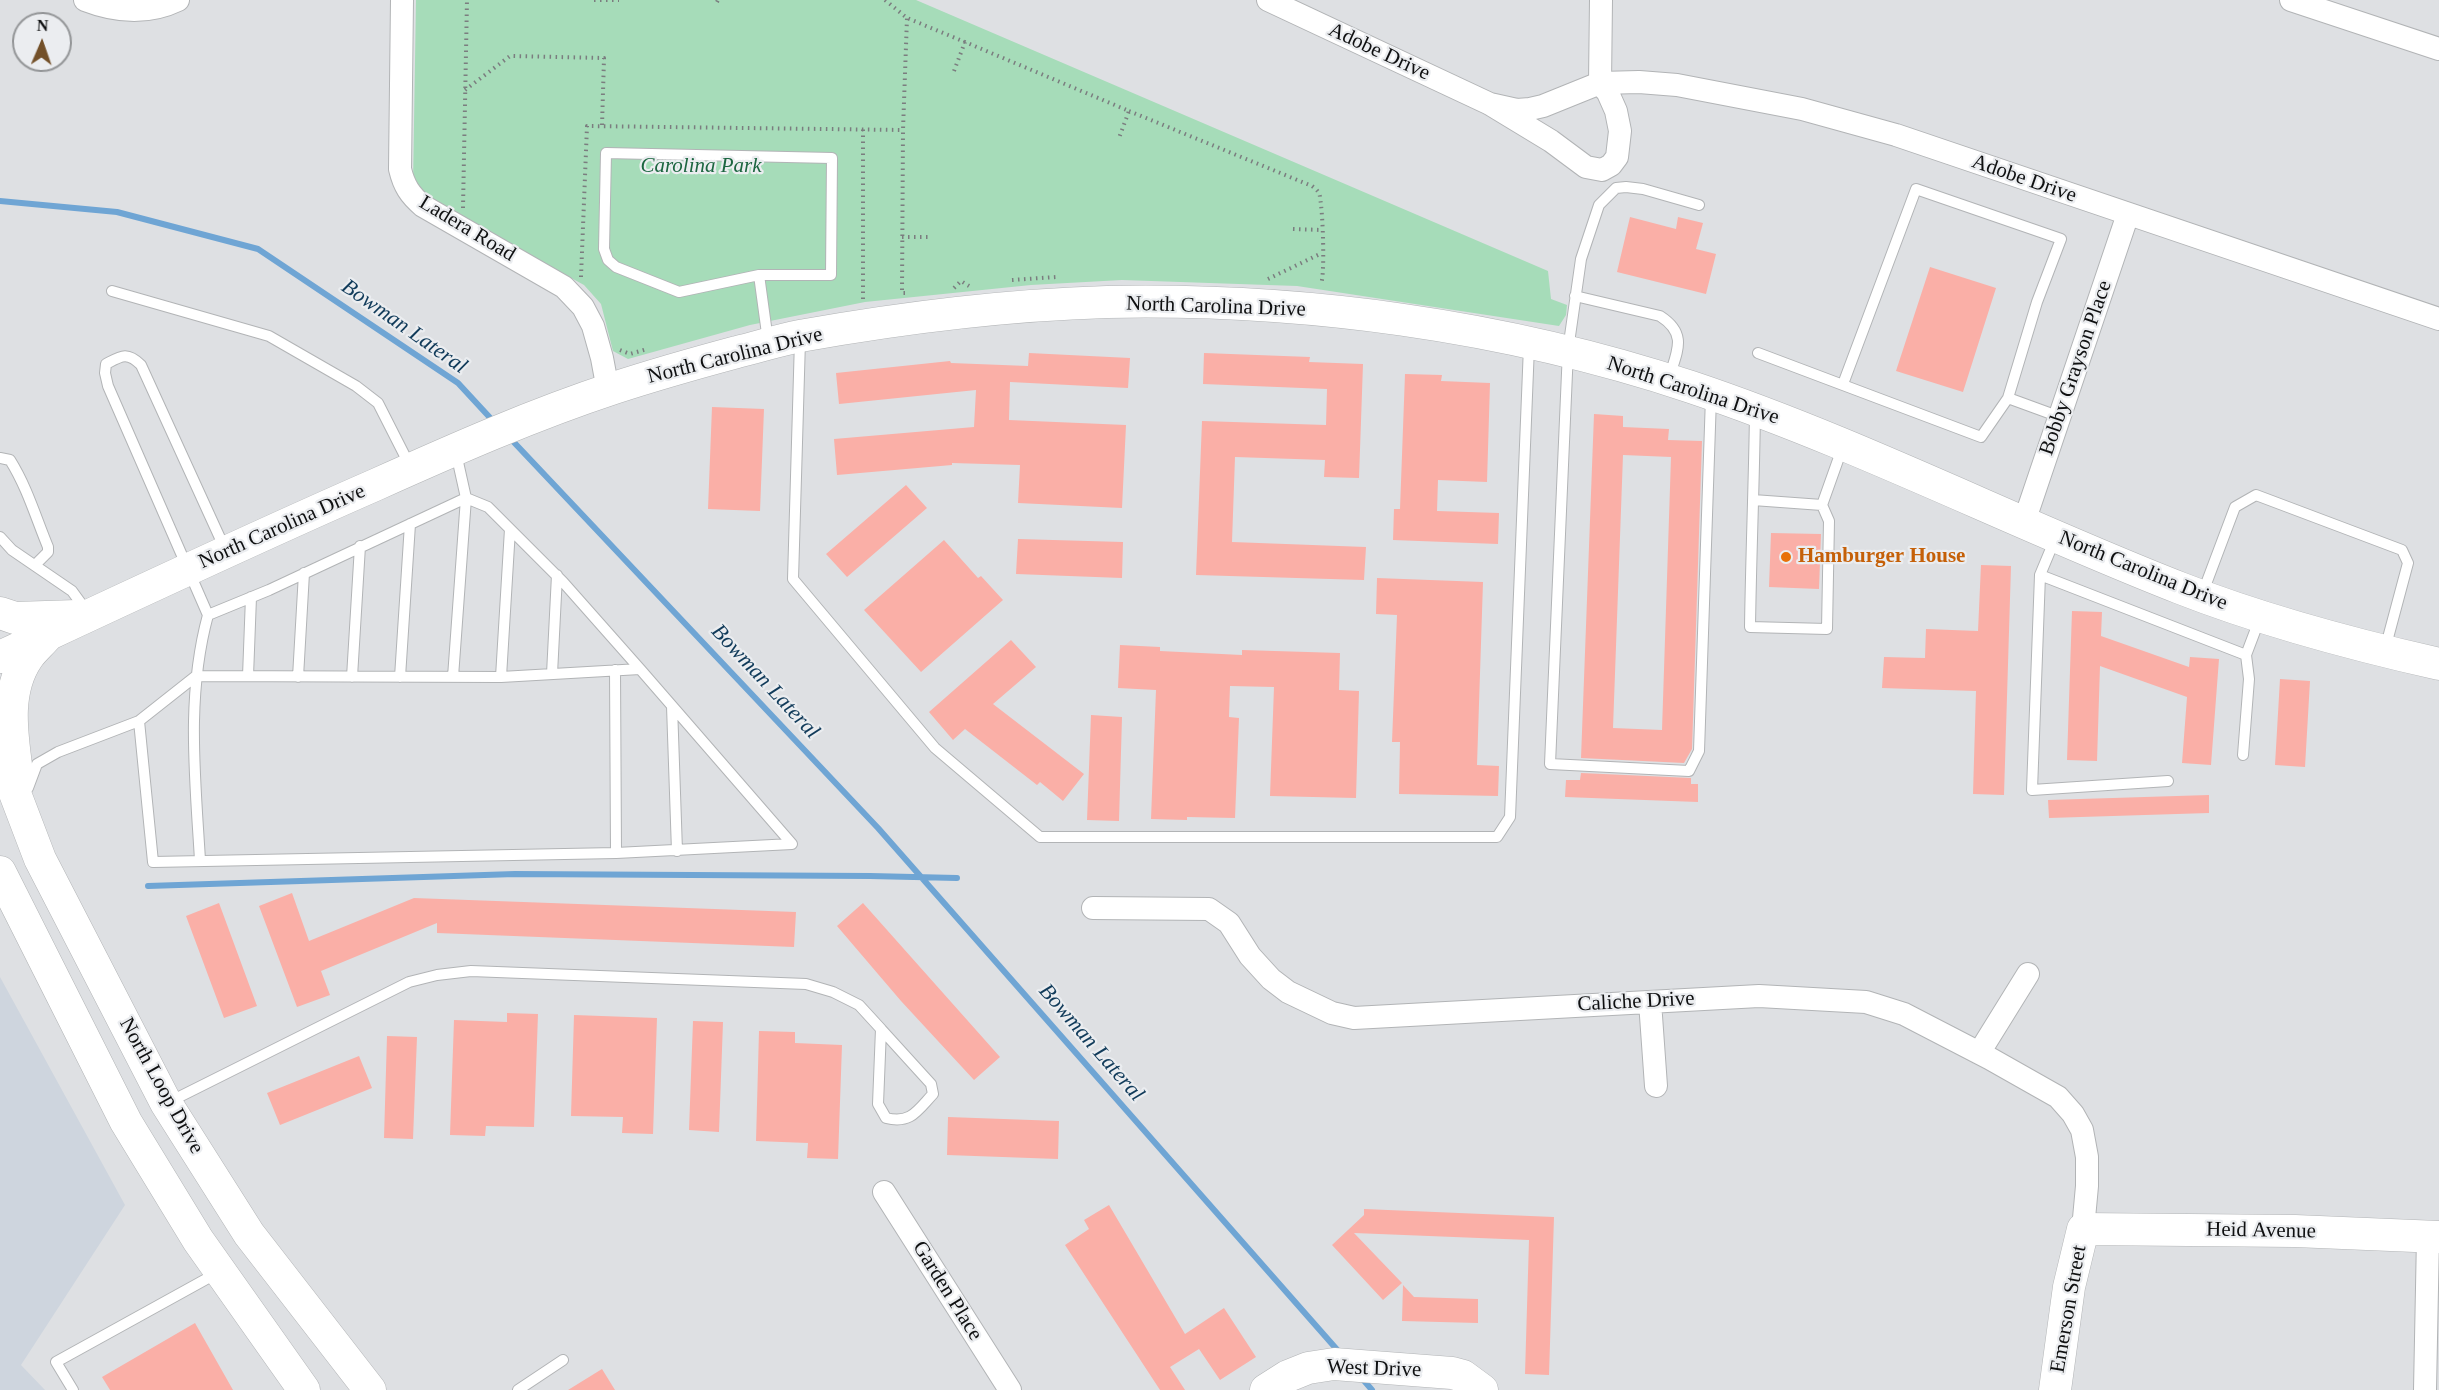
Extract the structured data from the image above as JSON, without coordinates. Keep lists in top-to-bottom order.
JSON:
{
  "streets": {
    "main road": [
      "North Carolina Drive",
      "North Loop Drive",
      "Heid Avenue",
      "Emerson Street",
      "West Drive"
    ],
    "street": [
      "Adobe Drive",
      "Ladera Road",
      "Bobby Grayson Place",
      "Caliche Drive",
      "Garden Place"
    ]
  },
  "crossings": [
    ["Adobe Drive", "Bobby Grayson Place"],
    ["Ladera Road", "North Carolina Drive"],
    ["North Carolina Drive", "Bobby Grayson Place"],
    ["Caliche Drive", "Heid Avenue"],
    ["Caliche Drive", "Emerson Street"],
    ["Heid Avenue", "Emerson Street"]
  ],
  "water": ["Bowman Lateral"],
  "parks": ["Carolina Park"],
  "places": ["Hamburger House"],
  "north": "top"
}
